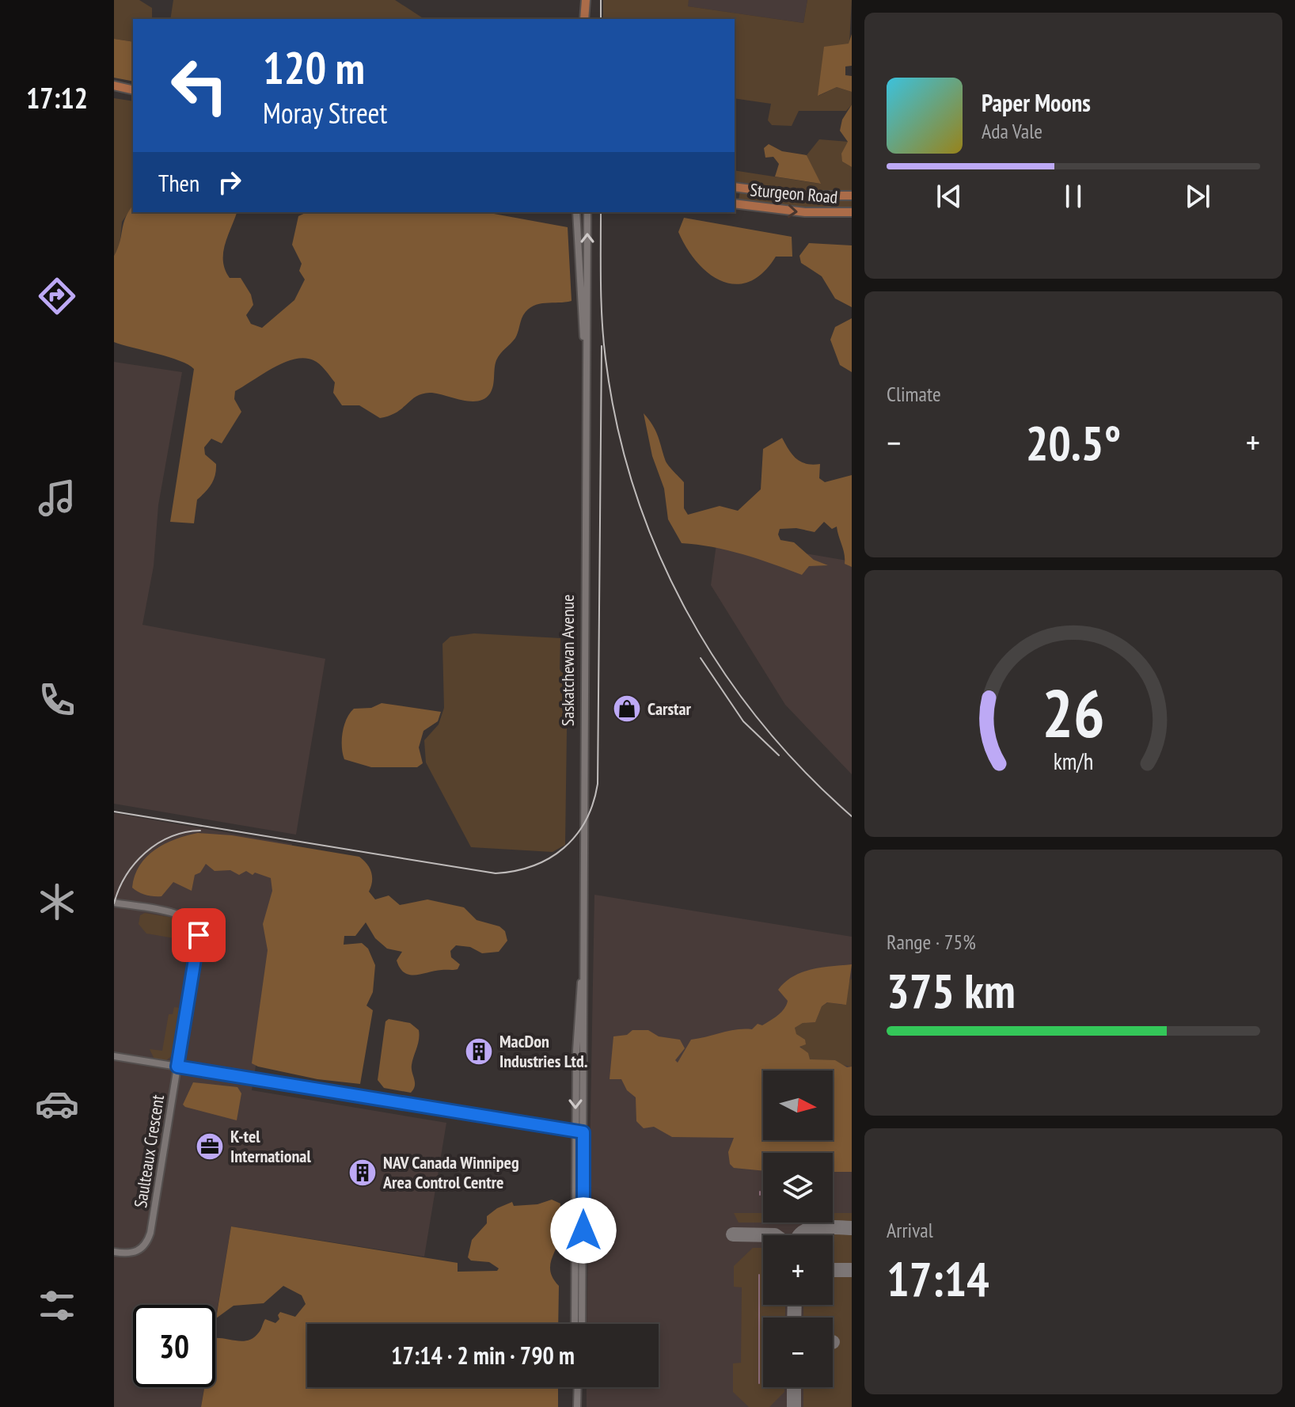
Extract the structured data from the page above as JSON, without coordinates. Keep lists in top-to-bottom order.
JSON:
{
  "streets": {
    "main road": ["Sturgeon Road"],
    "street": ["Saskatchewan Avenue", "Saulteaux Crescent"]
  },
  "places": {
    "shop": ["Carstar"],
    "building": ["MacDon Industries Ltd.", "NAV Canada Winnipeg Area Control Centre"],
    "office": ["K-tel International"]
  },
  "north": "right",
  "page": {
    "tabs": "17:12",
    "turn": ["120 m", "Moray Street"],
    "song": ["Paper Moons", "Ada Vale"],
    "then": "Then",
    "tile": [
      "Climate",
      ["Range · 75%", "375 km"],
      ["Arrival", "17:14"]
    ],
    "heat": ["−", "20.5°", "+"],
    "map_buttons": ["+", "−"],
    "limit": "30",
    "trip": "17:14 · 2 min · 790 m",
    "gauge": ["26", "km/h"]
  }
}
